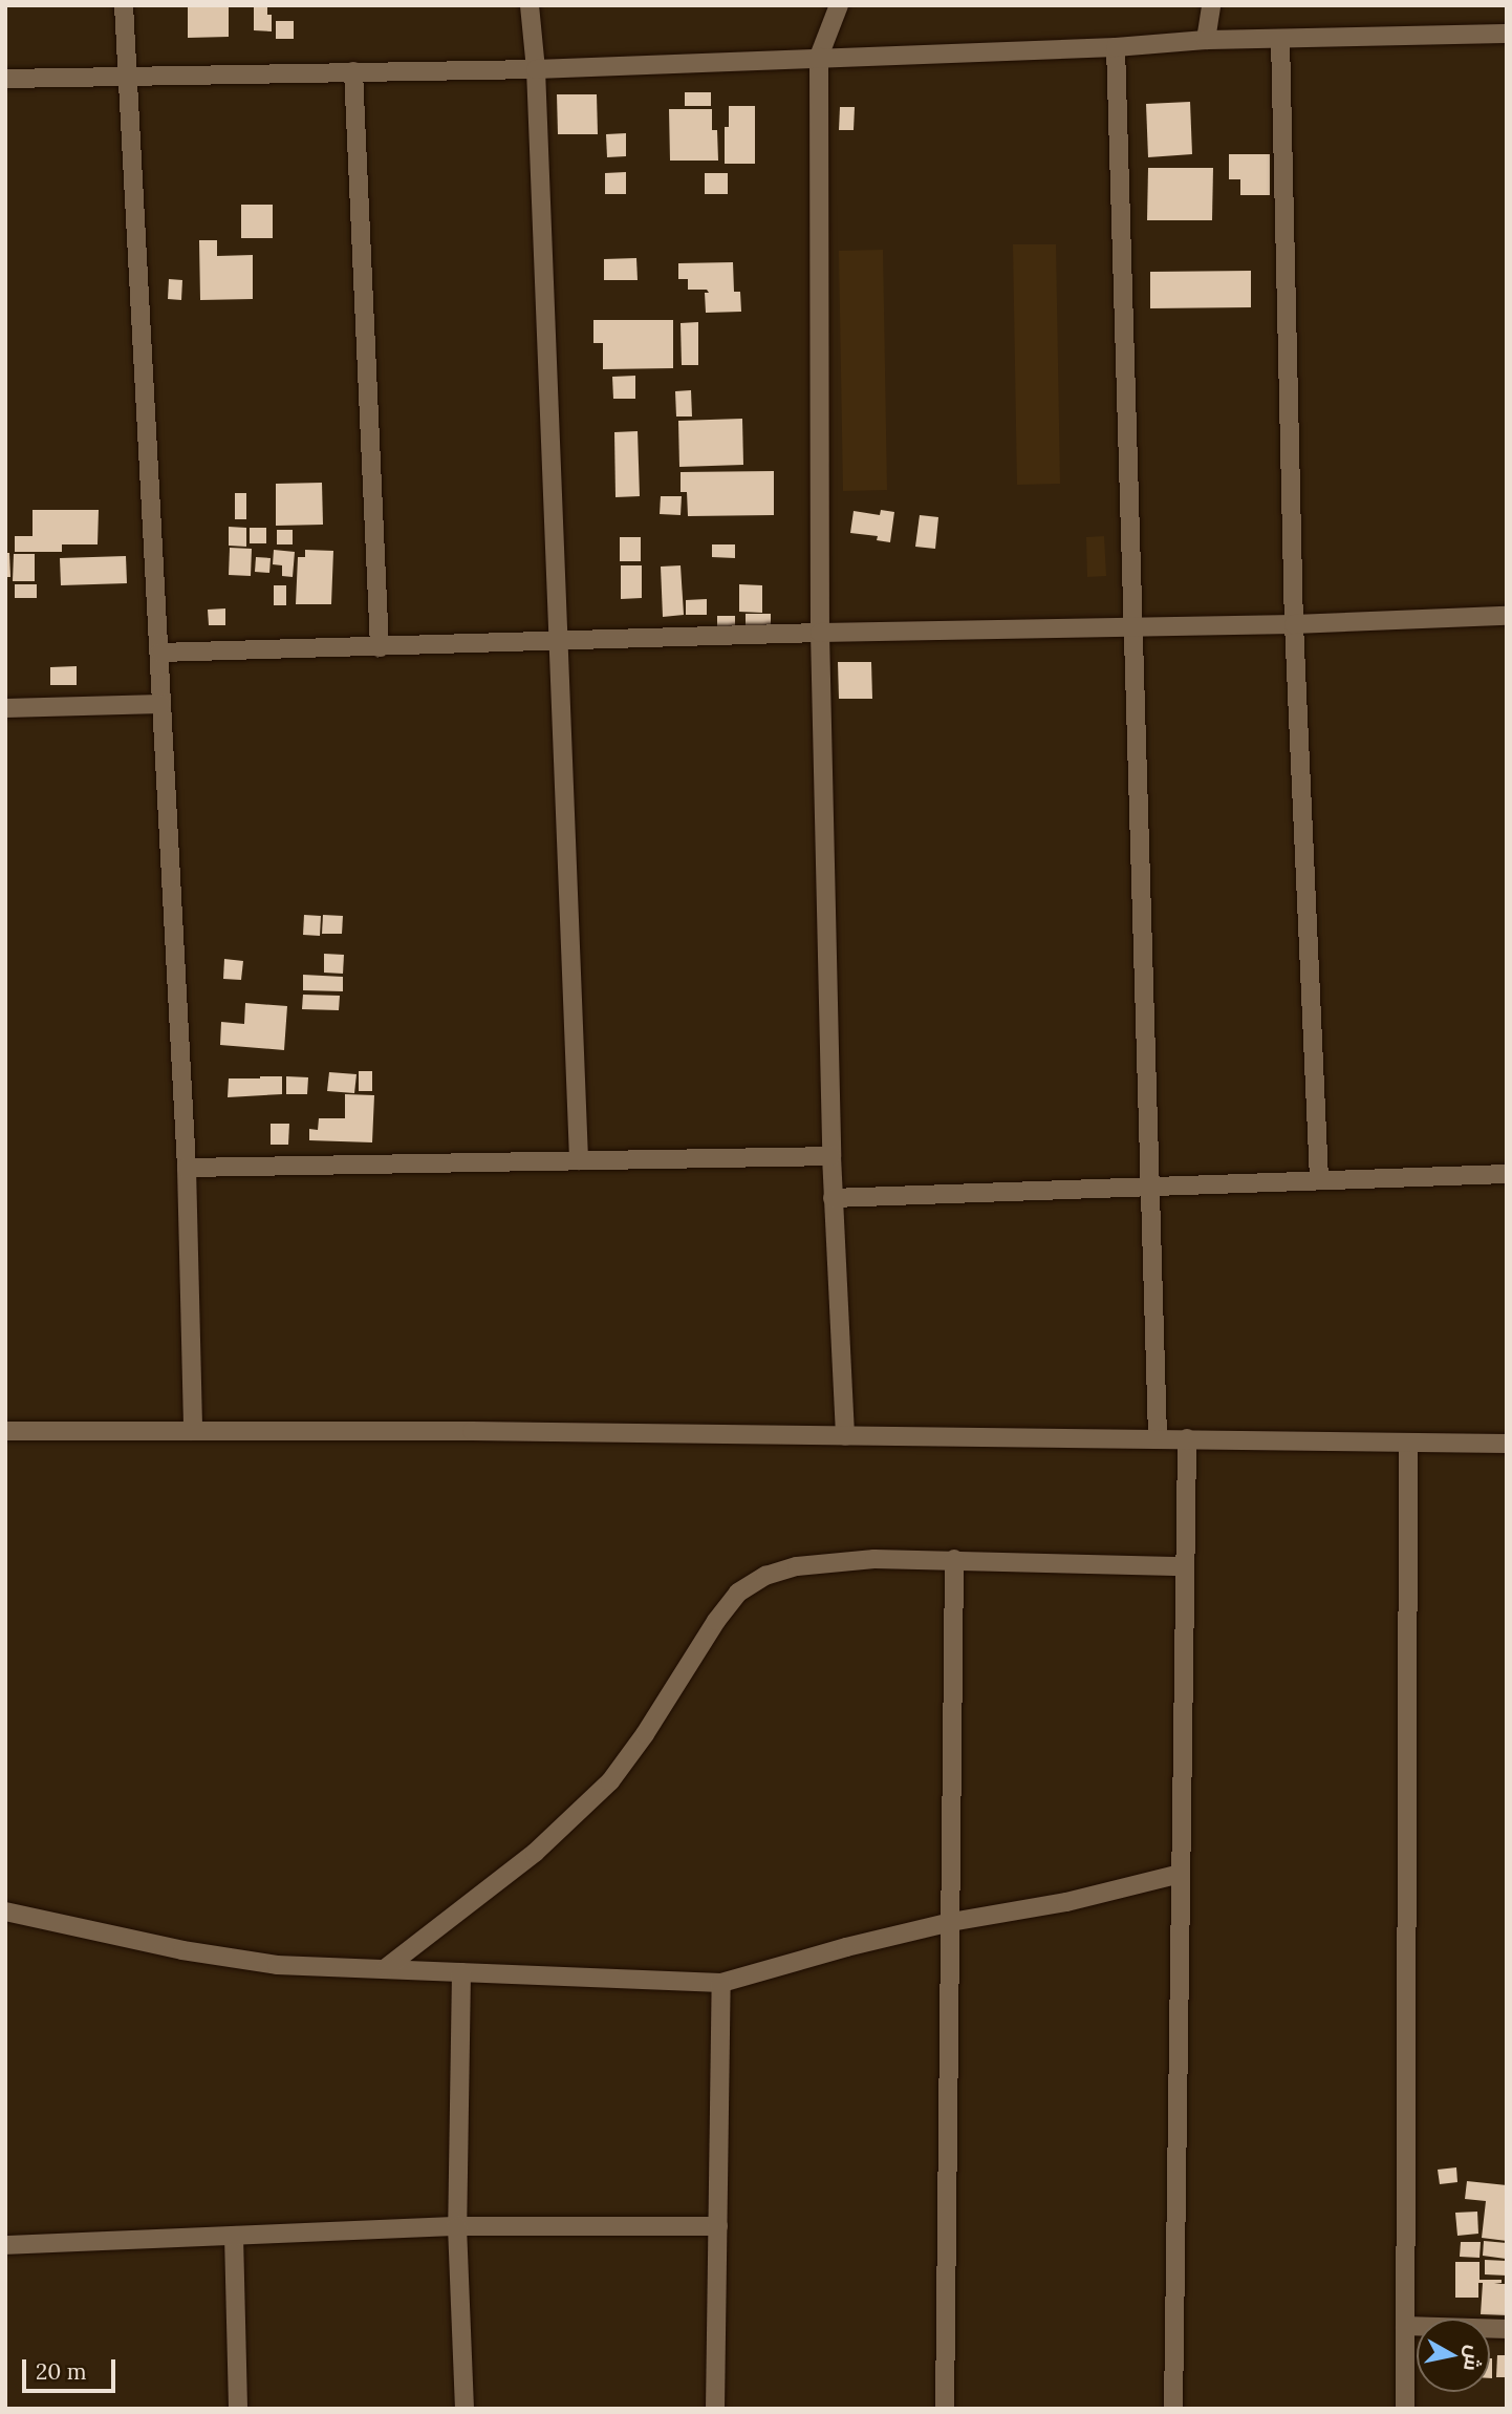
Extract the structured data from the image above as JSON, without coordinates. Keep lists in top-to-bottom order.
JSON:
{
  "scale_bar": "20 m",
  "north": "right"
}
